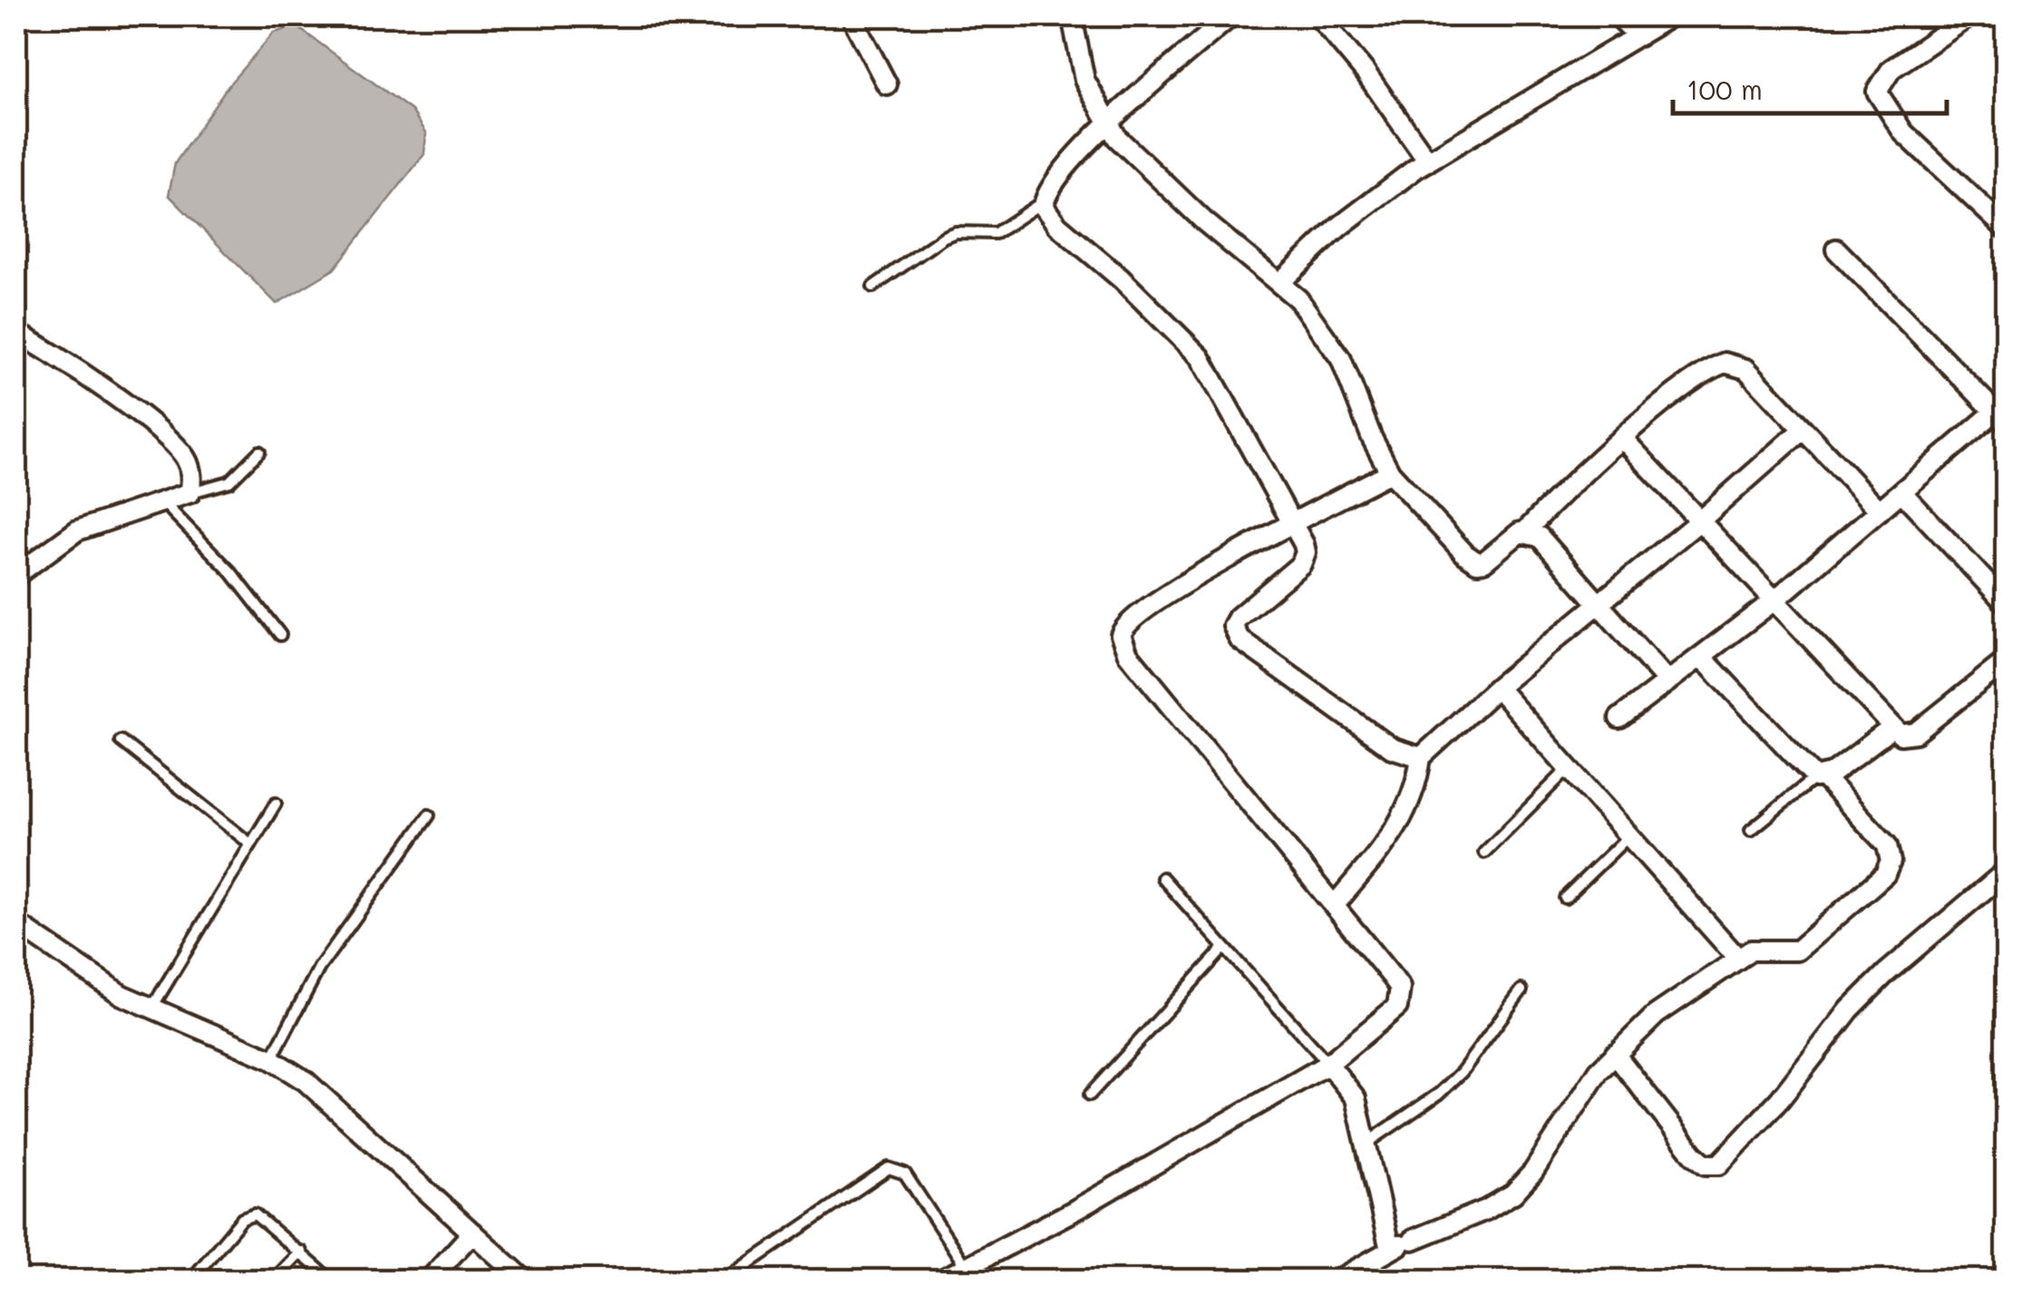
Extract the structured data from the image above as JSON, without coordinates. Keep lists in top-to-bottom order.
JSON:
{
  "scale_bar": "100 m"
}
